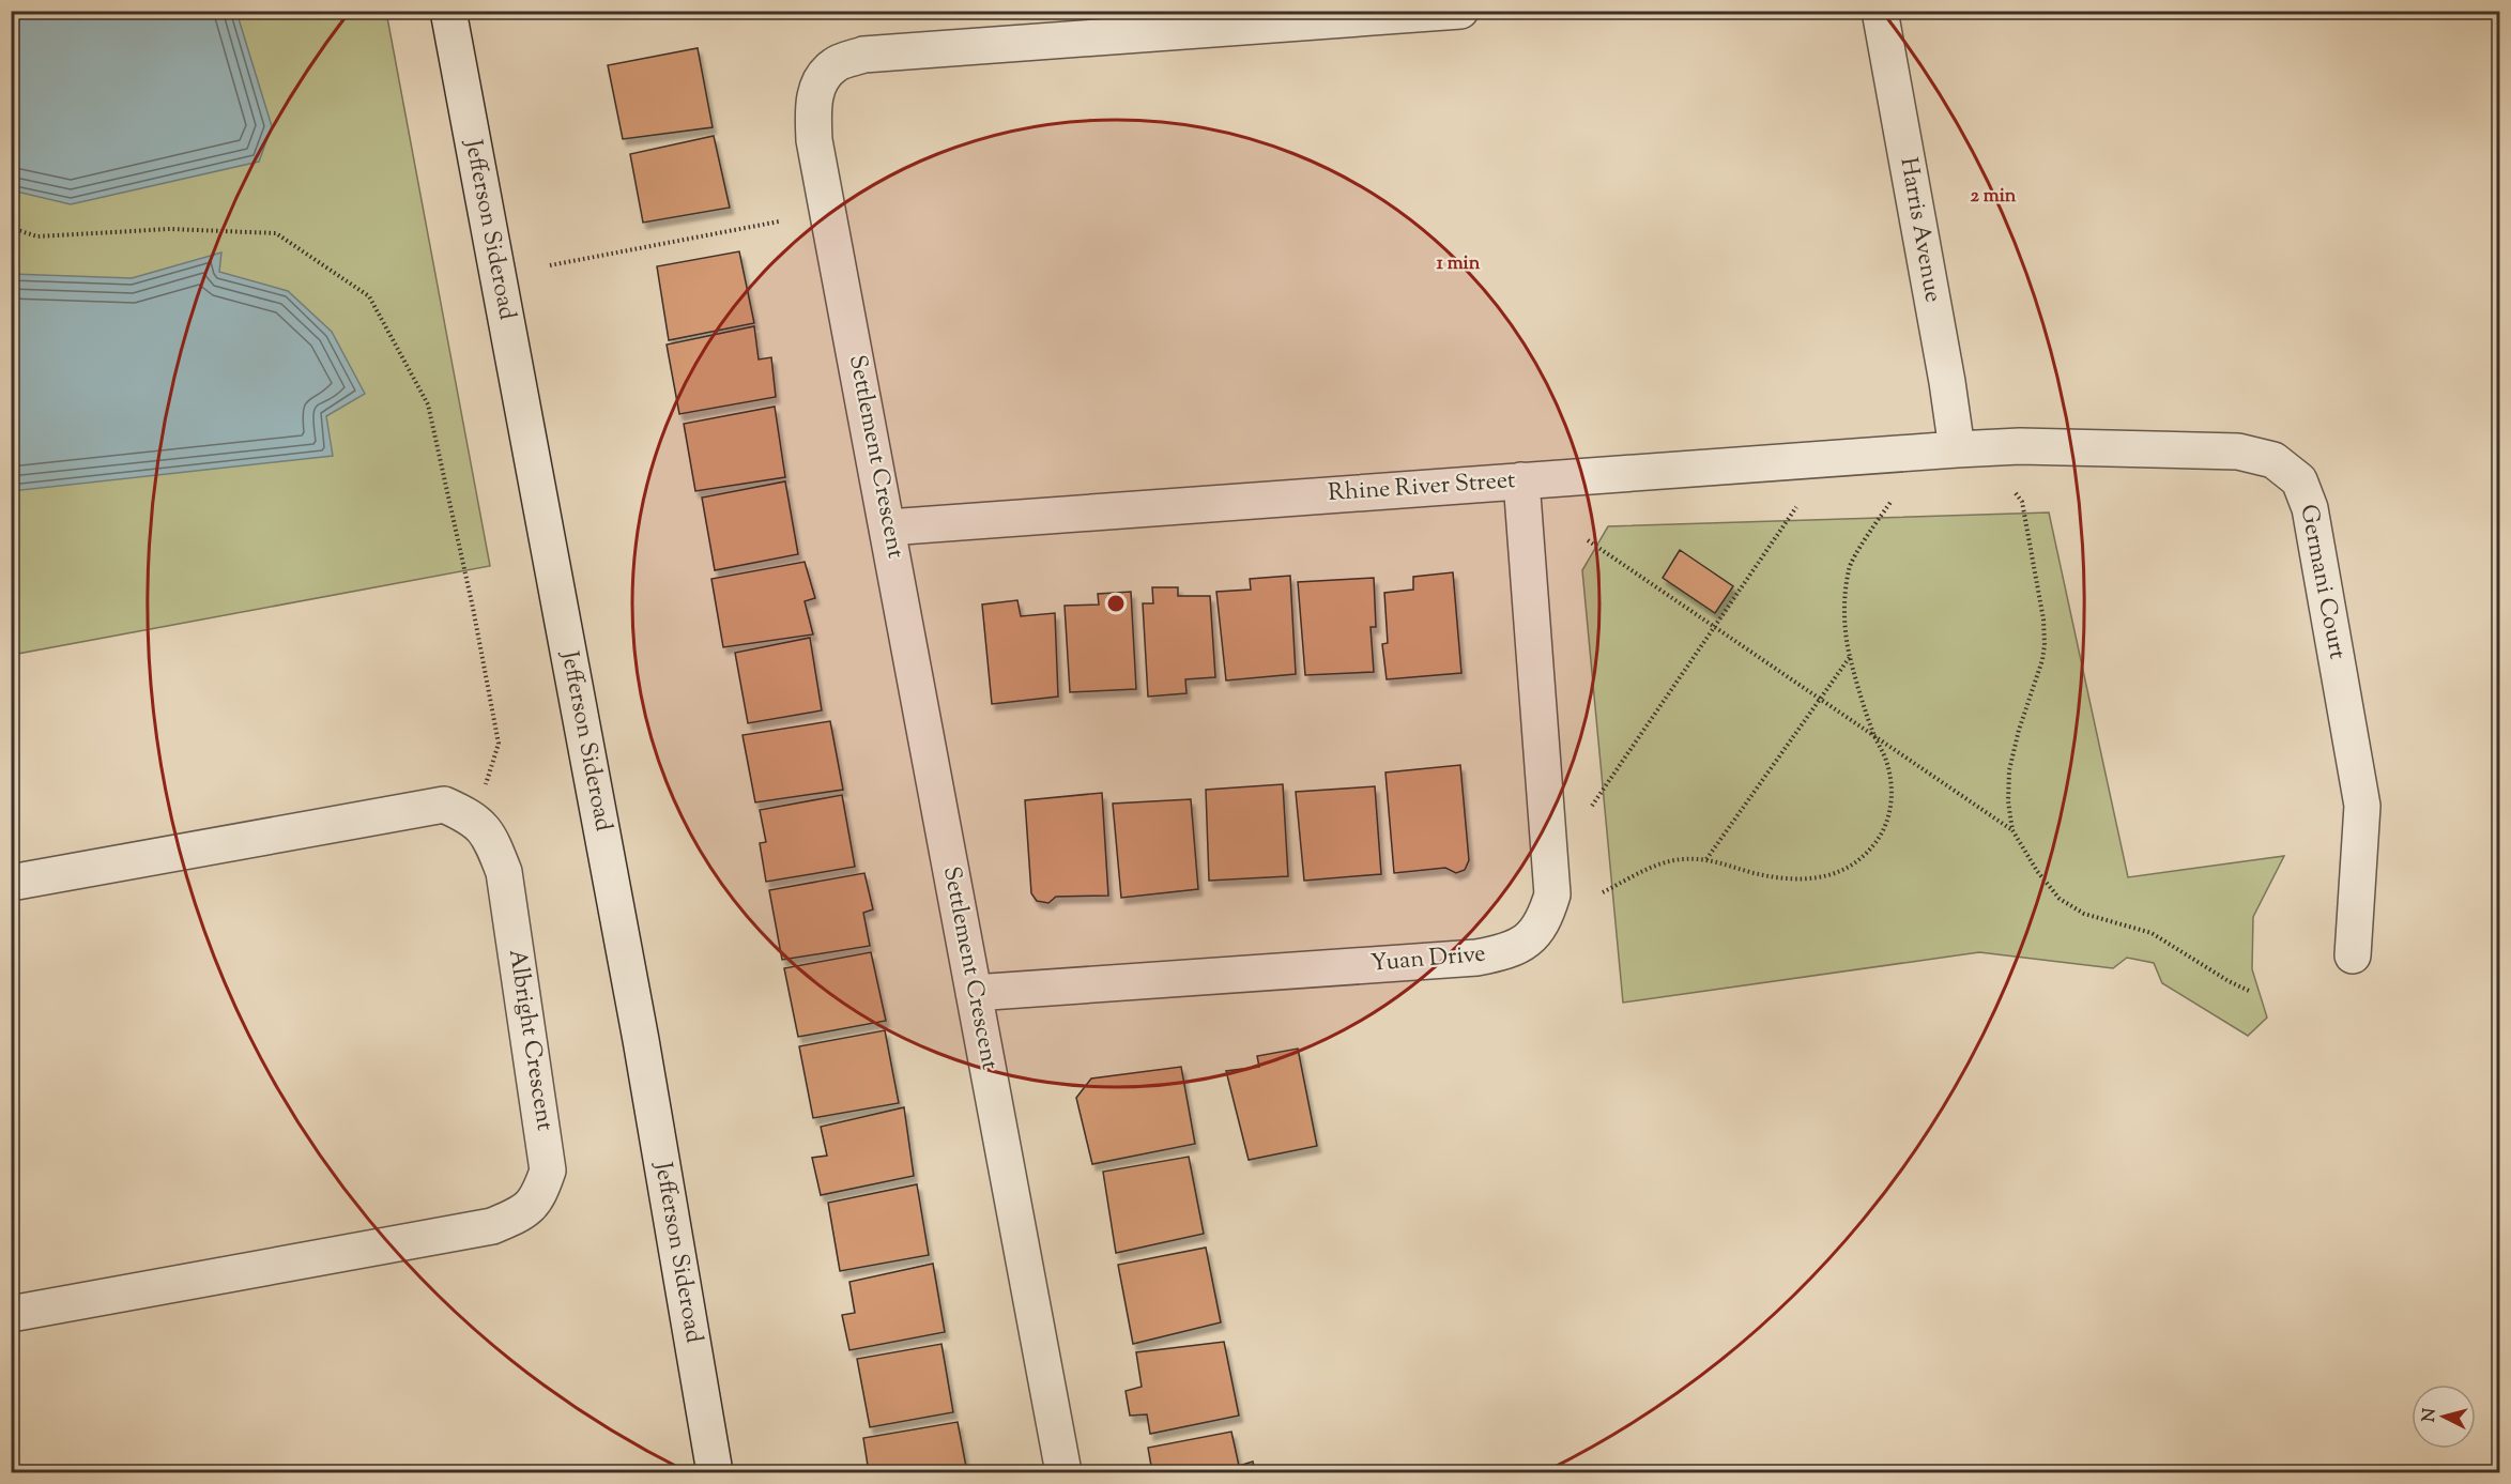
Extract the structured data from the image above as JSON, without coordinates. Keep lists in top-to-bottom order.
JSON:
{
  "streets": {
    "street": [
      "Jefferson Sideroad",
      "Harris Avenue",
      "Settlement Crescent",
      "Rhine River Street",
      "Germani Court",
      "Yuan Drive",
      "Albright Crescent"
    ]
  },
  "crossings": [
    ["Harris Avenue", "Rhine River Street"],
    ["Harris Avenue", "Germani Court"],
    ["Settlement Crescent", "Rhine River Street"],
    ["Settlement Crescent", "Yuan Drive"],
    ["Rhine River Street", "Germani Court"],
    ["Rhine River Street", "Yuan Drive"]
  ],
  "north": "left",
  "rings": ["2 min", "1 min"]
}
